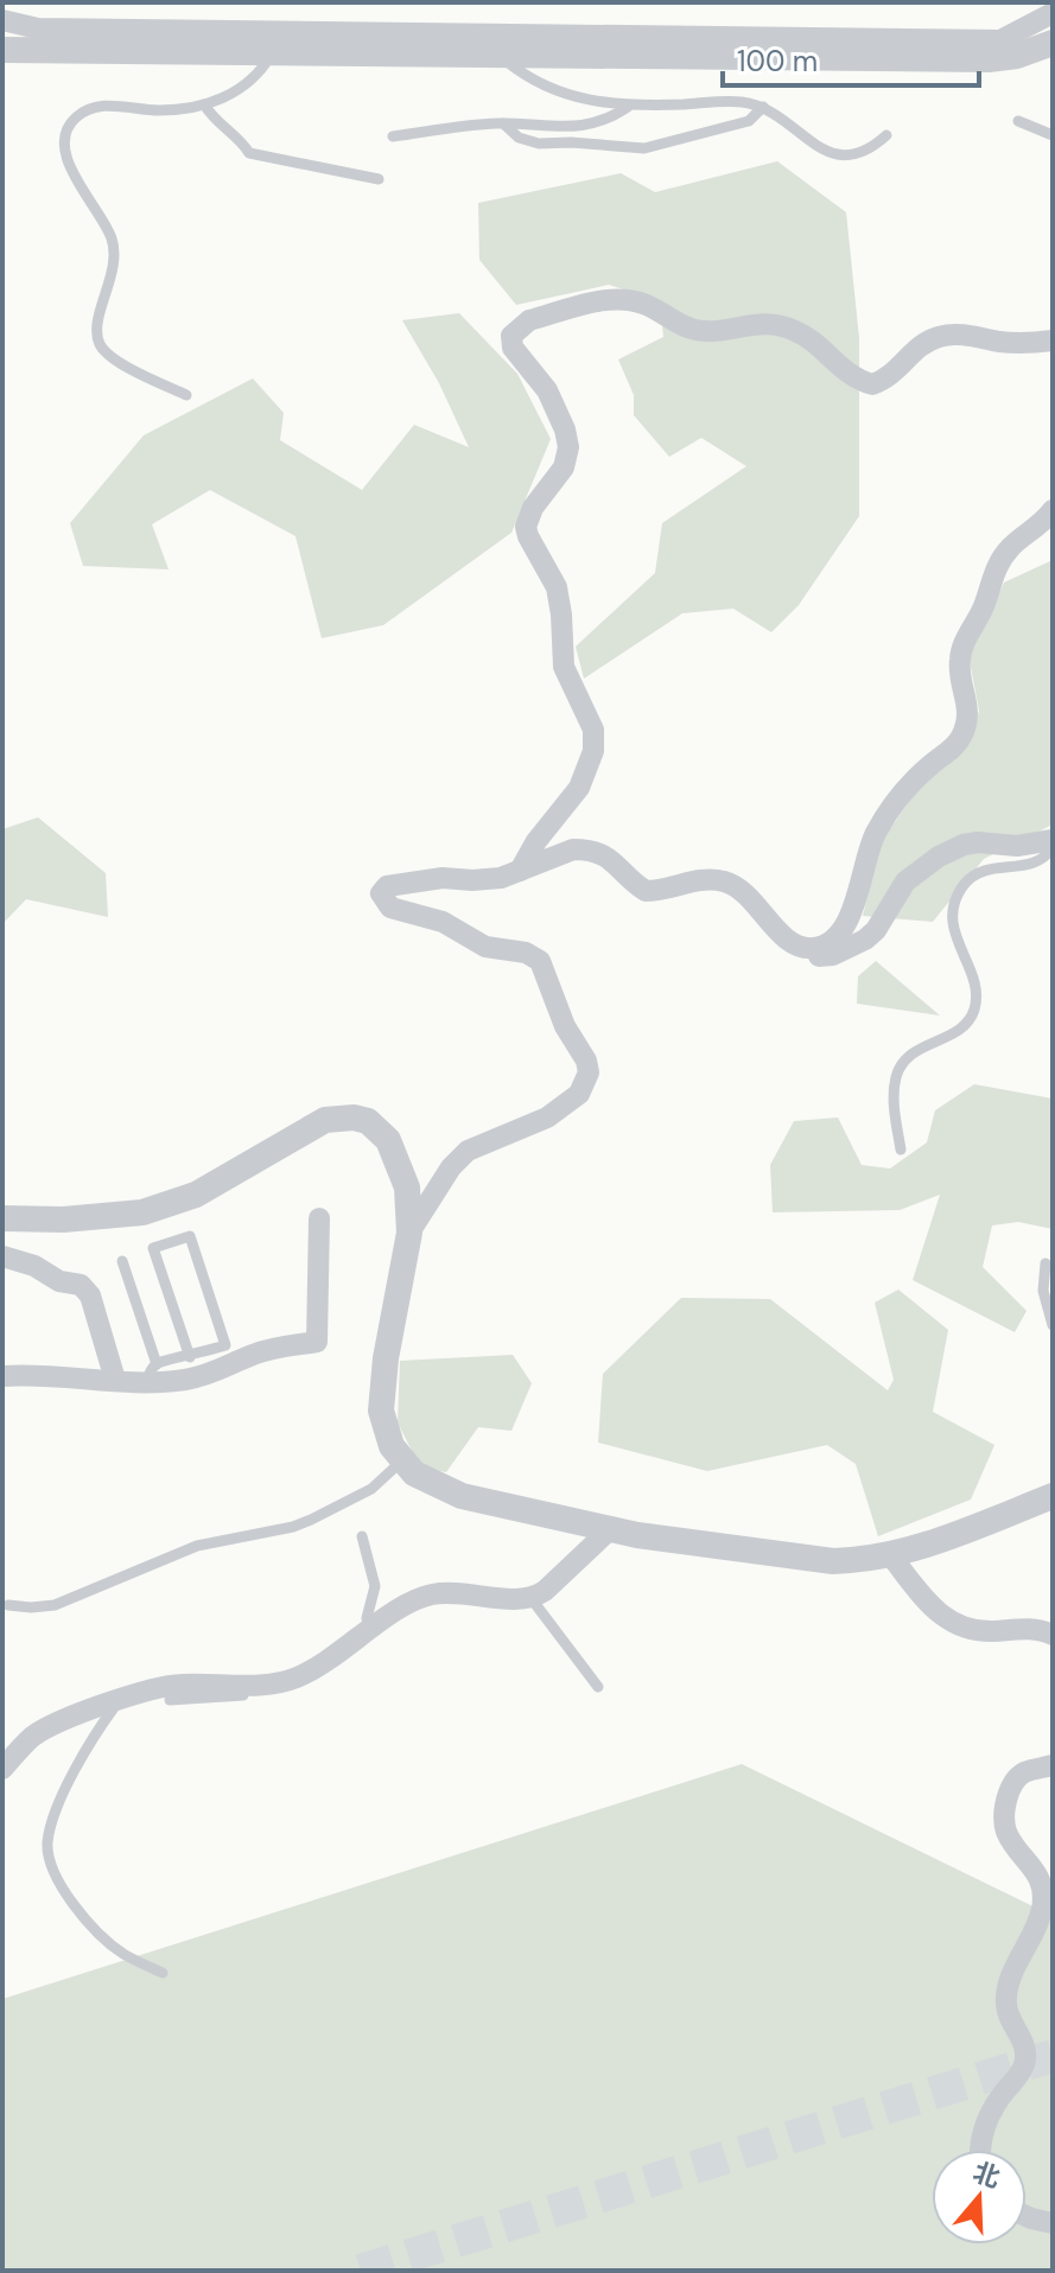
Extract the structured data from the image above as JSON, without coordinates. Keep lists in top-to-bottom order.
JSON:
{
  "scale_bar": "100 m",
  "north": "top"
}
